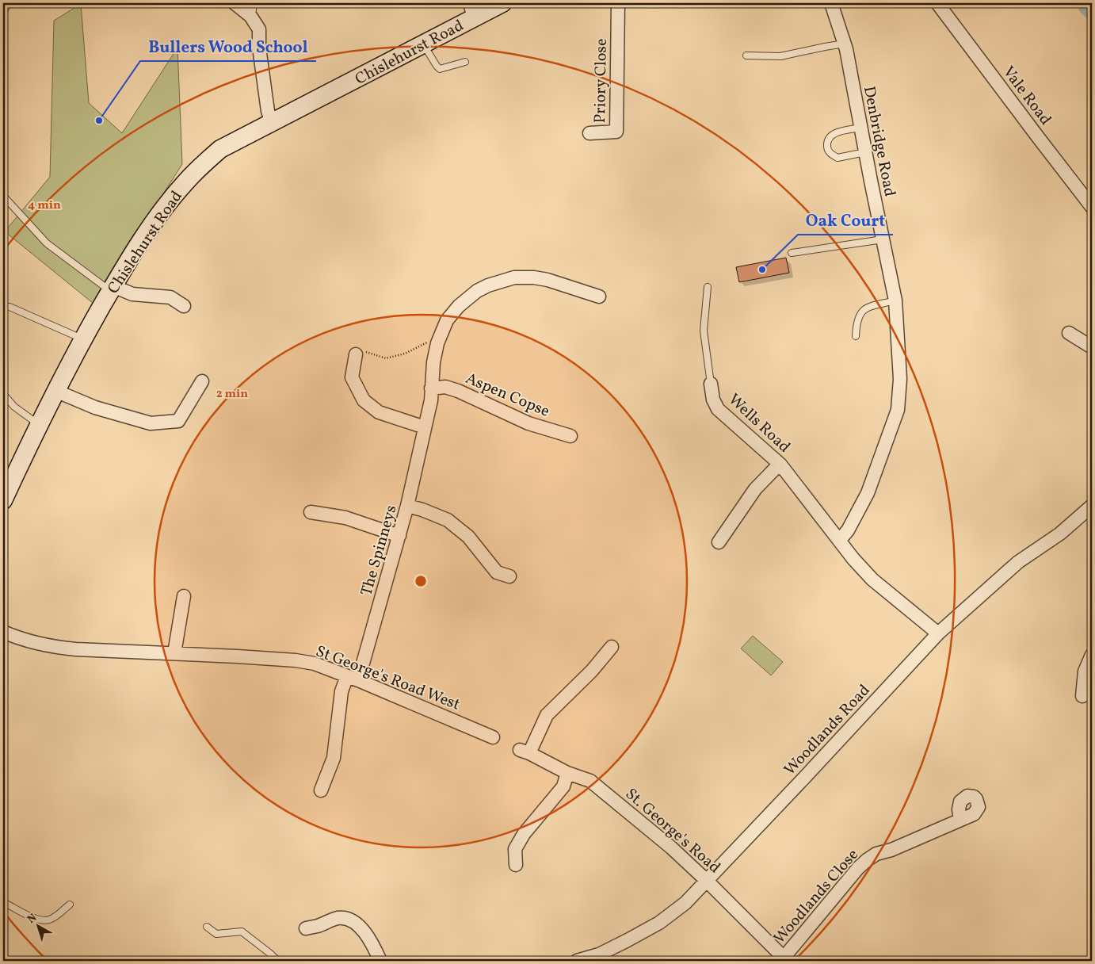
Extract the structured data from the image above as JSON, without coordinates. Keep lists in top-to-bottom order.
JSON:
{
  "streets": {
    "main road": ["Chislehurst Road"],
    "street": [
      "Priory Close",
      "Vale Road",
      "Denbridge Road",
      "Aspen Copse",
      "Wells Road",
      "The Spinneys",
      "St George's Road West",
      "Woodlands Road",
      "St. George's Road",
      "Woodlands Close"
    ]
  },
  "crossings": [
    ["Denbridge Road", "Wells Road"],
    ["Aspen Copse", "The Spinneys"],
    ["The Spinneys", "St George's Road West"],
    ["Woodlands Road", "St. George's Road"],
    ["St. George's Road", "Woodlands Close"]
  ],
  "places": ["Bullers Wood School", "Oak Court"],
  "north": "top left",
  "rings": ["4 min", "2 min"]
}
